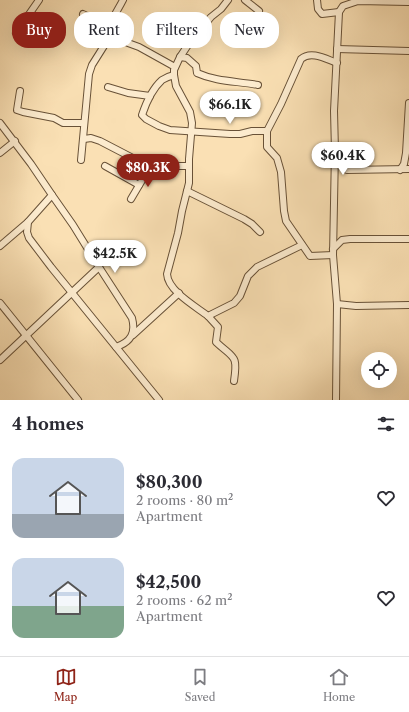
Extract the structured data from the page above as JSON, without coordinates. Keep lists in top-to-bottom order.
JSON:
{
  "page": {
    "chip": [
      "Buy",
      "Rent",
      "Filters",
      "New"
    ],
    "price": [
      "$66.1K",
      "$60.4K",
      "$80.3K",
      "$42.5K"
    ],
    "heading": "4 homes",
    "list": [
      {
        "name": "$80,300",
        "note": "2 rooms · 80 m² · Apartment"
      },
      {
        "name": "$42,500",
        "note": "2 rooms · 62 m² · Apartment"
      }
    ],
    "tabs": ["Map", "Saved", "Home"]
  }
}
